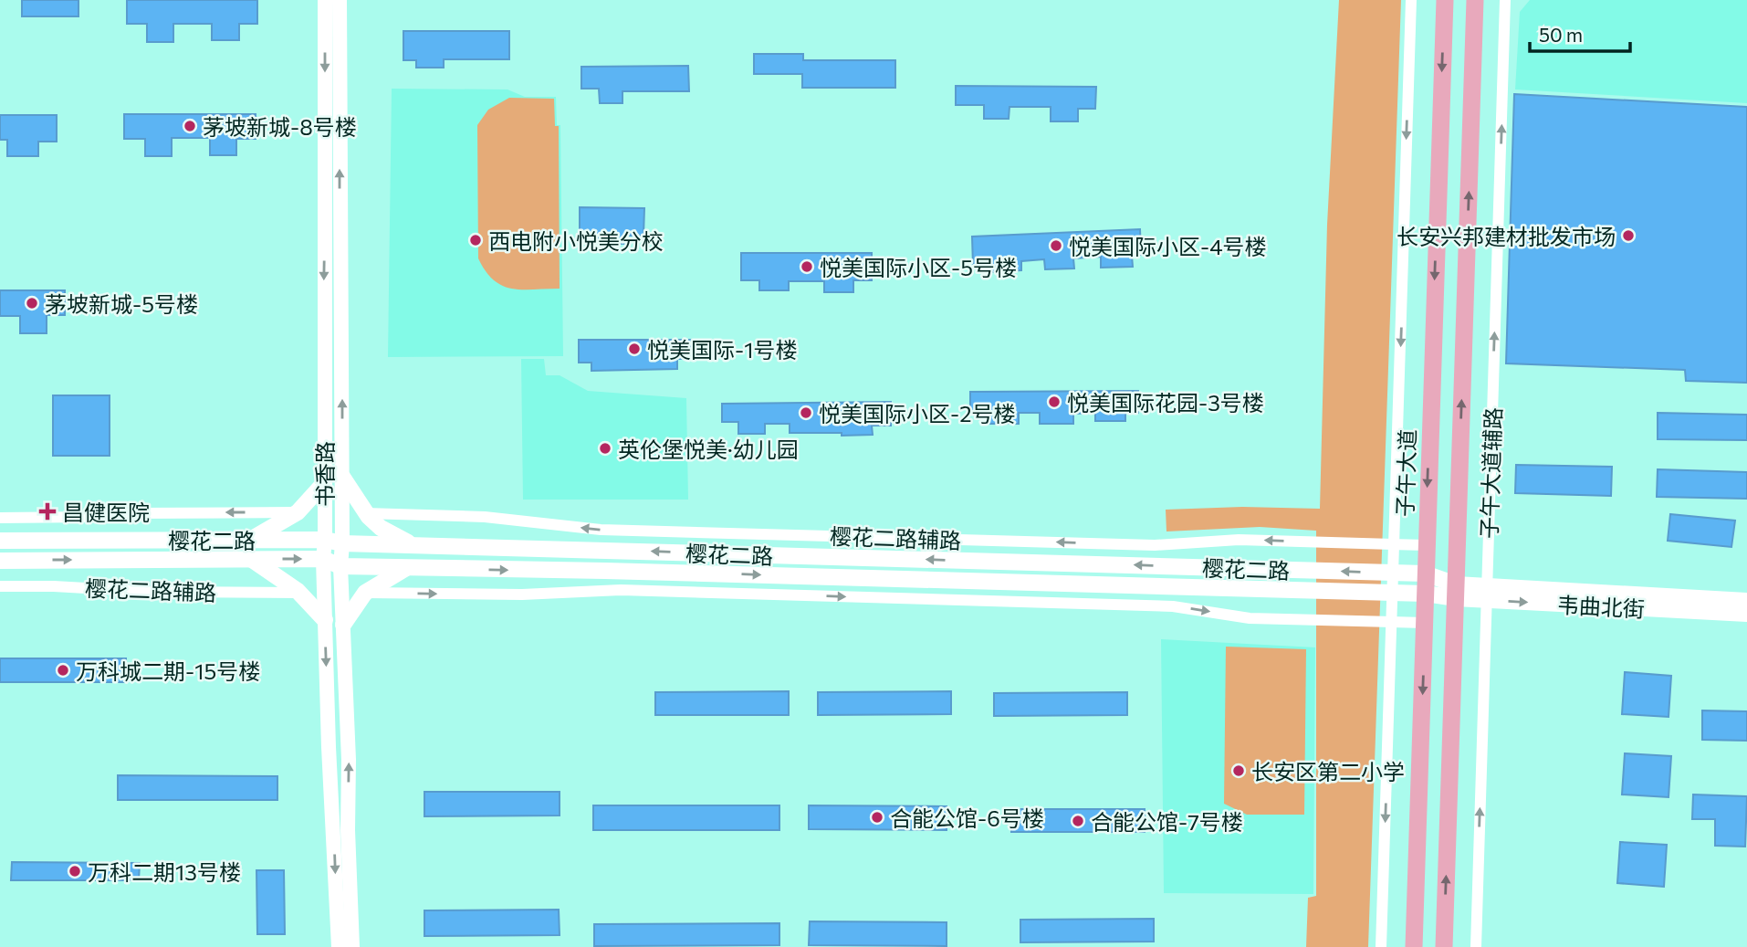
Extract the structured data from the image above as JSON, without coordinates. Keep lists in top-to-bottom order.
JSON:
{
  "streets": {
    "main road": ["子午大道", "樱花二路", "韦曲北街"],
    "street": ["子午大道辅路", "书香路", "樱花二路辅路"]
  },
  "crossings": [
    ["子午大道", "樱花二路辅路"],
    ["子午大道", "樱花二路"],
    ["子午大道辅路", "韦曲北街"],
    ["书香路", "樱花二路"],
    ["樱花二路", "韦曲北街"]
  ],
  "places": {
    "other": [
      "茅坡新城-8号楼",
      "长安兴邦建材批发市场",
      "西电附小悦美分校",
      "悦美国际小区-4号楼",
      "悦美国际小区-5号楼",
      "茅坡新城-5号楼",
      "悦美国际-1号楼",
      "悦美国际花园-3号楼",
      "悦美国际小区-2号楼",
      "英伦堡悦美·幼儿园",
      "万科城二期-15号楼",
      "长安区第二小学",
      "合能公馆-6号楼",
      "合能公馆-7号楼",
      "万科二期13号楼"
    ],
    "health": ["昌健医院"]
  },
  "scale_bar": "50 m"
}
